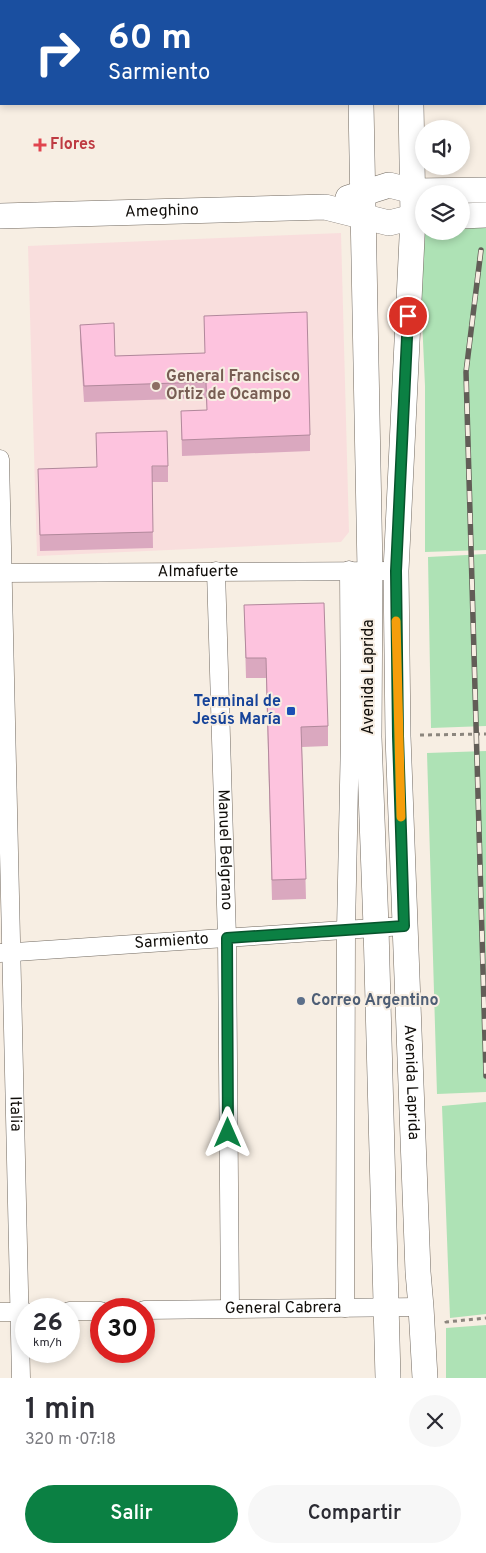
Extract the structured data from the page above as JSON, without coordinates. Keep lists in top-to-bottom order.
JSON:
{
  "streets": {
    "main road": ["Ameghino", "Avenida Laprida"],
    "street": [
      "Almafuerte",
      "Manuel Belgrano",
      "Sarmiento",
      "Italia",
      "General Cabrera"
    ]
  },
  "crossings": [
    ["Ameghino", "Avenida Laprida"],
    ["Almafuerte", "Avenida Laprida"],
    ["Almafuerte", "Manuel Belgrano"],
    ["Almafuerte", "Italia"],
    ["Avenida Laprida", "Sarmiento"],
    ["Avenida Laprida", "General Cabrera"],
    ["Manuel Belgrano", "Sarmiento"],
    ["Manuel Belgrano", "General Cabrera"],
    ["Sarmiento", "Italia"]
  ],
  "places": {
    "health": ["Flores"],
    "other": ["General Francisco Ortiz de Ocampo", "Correo Argentino"],
    "transit": ["Terminal de Jesús María"]
  },
  "page": {
    "turn": ["60 m", "Sarmiento"],
    "speed": "26 km/h",
    "limit": "30",
    "heading": ["1 min", "320 m · 07:18"],
    "buttons": ["Salir", "Compartir"]
  }
}
